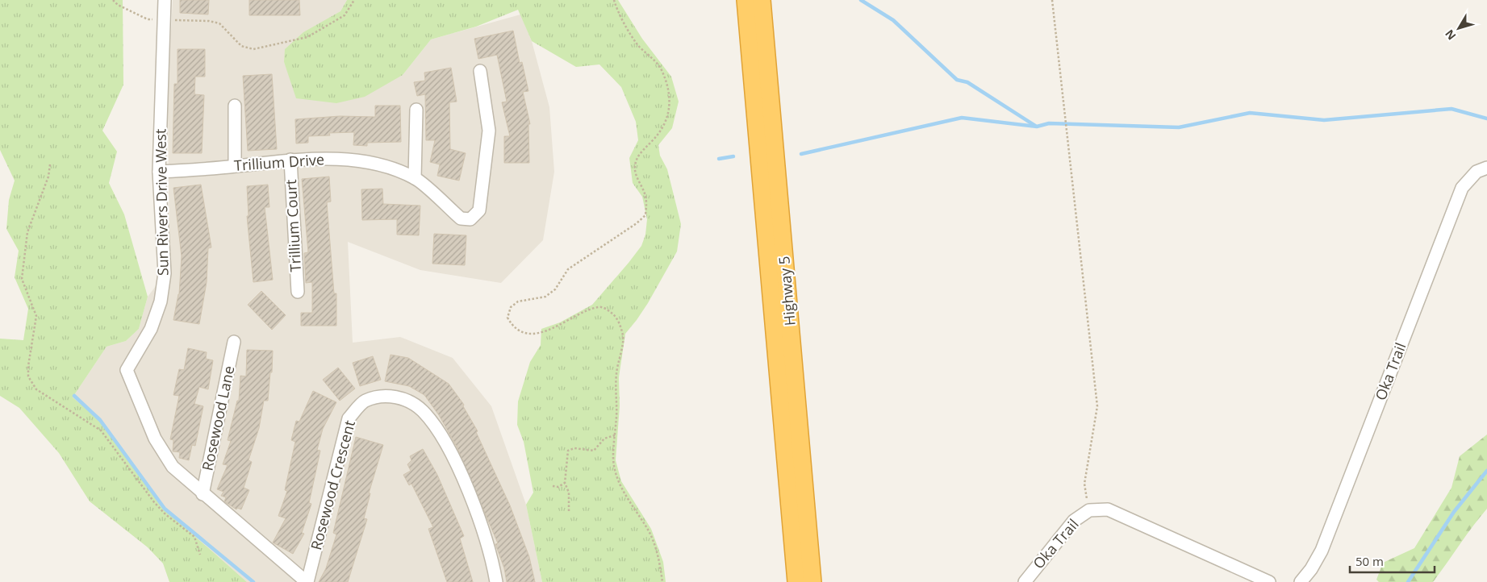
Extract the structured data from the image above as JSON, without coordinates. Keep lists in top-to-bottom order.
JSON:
{
  "streets": {
    "highway": ["Highway 5"],
    "street": [
      "Trillium Drive",
      "Sun Rivers Drive West",
      "Trillium Court",
      "Oka Trail",
      "Rosewood Lane",
      "Rosewood Crescent"
    ]
  },
  "crossings": [
    ["Trillium Drive", "Sun Rivers Drive West"],
    ["Trillium Drive", "Trillium Court"],
    ["Sun Rivers Drive West", "Rosewood Lane"]
  ],
  "scale_bar": "50 m",
  "north": "bottom left"
}
